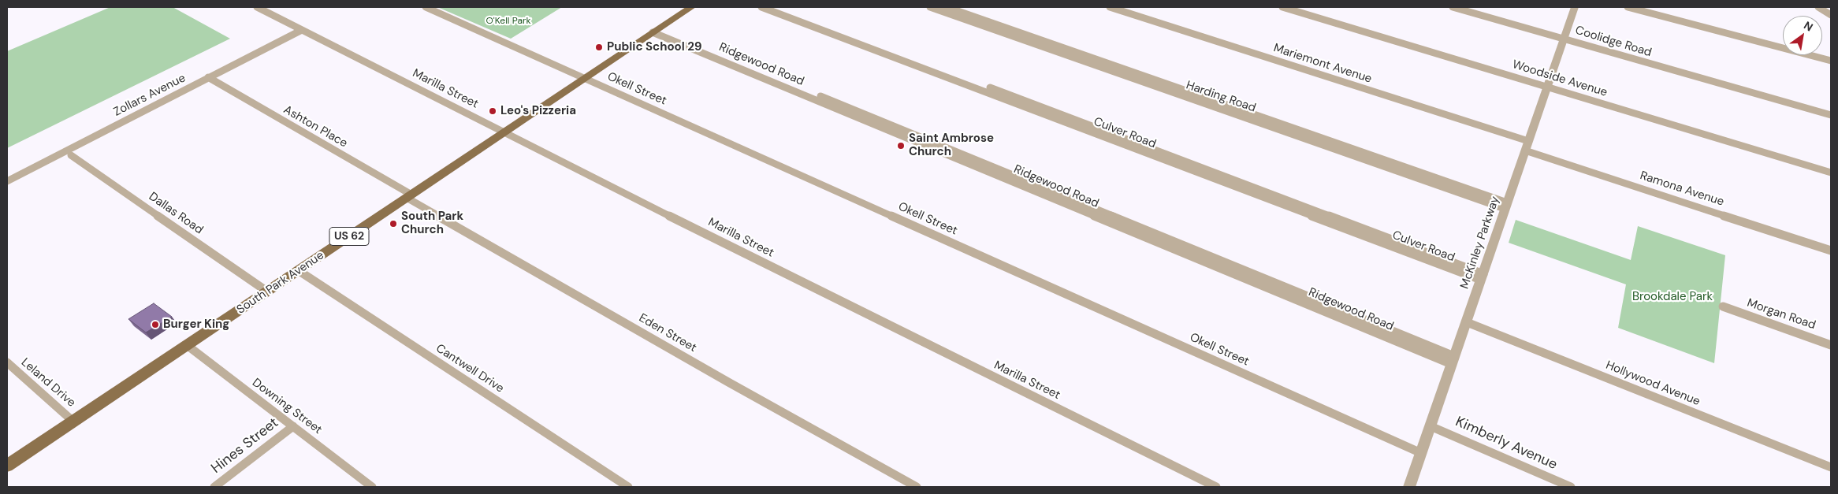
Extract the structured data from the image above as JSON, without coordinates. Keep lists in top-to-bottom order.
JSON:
{
  "streets": {
    "main road": ["US 62", "South Park Avenue"],
    "street": [
      "Coolidge Road",
      "Mariemont Avenue",
      "Ridgewood Road",
      "Woodside Avenue",
      "Marilla Street",
      "Okell Street",
      "Zollars Avenue",
      "Harding Road",
      "Ashton Place",
      "Culver Road",
      "Ramona Avenue",
      "Dallas Road",
      "McKinley Parkway",
      "Morgan Road",
      "Eden Street",
      "Cantwell Drive",
      "Leland Drive",
      "Hollywood Avenue",
      "Downing Street",
      "Kimberly Avenue",
      "Hines Street"
    ]
  },
  "crossings": [
    ["Coolidge Road", "McKinley Parkway"],
    ["Mariemont Avenue", "Ramona Avenue"],
    ["Mariemont Avenue", "McKinley Parkway"],
    ["Ridgewood Road", "McKinley Parkway"],
    ["Ridgewood Road", "South Park Avenue"],
    ["Woodside Avenue", "McKinley Parkway"],
    ["Marilla Street", "Zollars Avenue"],
    ["Marilla Street", "South Park Avenue"],
    ["Okell Street", "McKinley Parkway"],
    ["Okell Street", "South Park Avenue"],
    ["Zollars Avenue", "Ashton Place"],
    ["Harding Road", "McKinley Parkway"],
    ["Ashton Place", "South Park Avenue"],
    ["Ashton Place", "Eden Street"],
    ["Culver Road", "McKinley Parkway"],
    ["Ramona Avenue", "McKinley Parkway"],
    ["Dallas Road", "South Park Avenue"],
    ["McKinley Parkway", "Hollywood Avenue"],
    ["McKinley Parkway", "Kimberly Avenue"],
    ["South Park Avenue", "Eden Street"],
    ["South Park Avenue", "Cantwell Drive"],
    ["South Park Avenue", "Leland Drive"],
    ["South Park Avenue", "Downing Street"],
    ["Downing Street", "Hines Street"]
  ],
  "parks": ["O'Kell Park", "Brookdale Park"],
  "places": [
    "Public School 29",
    "Leo's Pizzeria",
    "Saint Ambrose Church",
    "South Park Church",
    "Burger King"
  ],
  "north": "top right"
}
